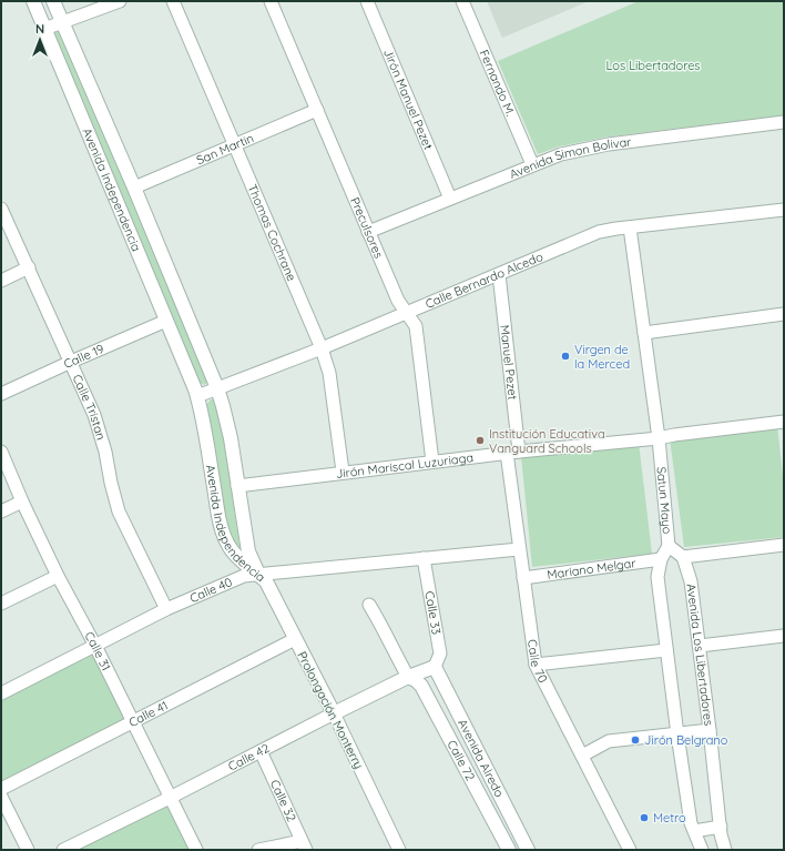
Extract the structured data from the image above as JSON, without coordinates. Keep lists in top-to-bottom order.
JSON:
{
  "streets": {
    "street": [
      "Fernando M.",
      "Jirón Manuel Pezet",
      "San Martin",
      "Avenida Simon Bolivar",
      "Avenida Independencia",
      "Preculsores",
      "Thomas Cochrane",
      "Calle Bernardo Alcedo",
      "Calle 19",
      "Manuel Pezet",
      "Calle Tristan",
      "Jirón Mariscal Luzuriaga",
      "Satun Mayo",
      "Mariano Melgar",
      "Calle 40",
      "Calle 33",
      "Calle 31",
      "Avenida Los Libertadores",
      "Calle 70",
      "Prolongación Monterry",
      "Calle 41",
      "Calle 42",
      "Avenida Alredo",
      "Calle 72",
      "Calle 32"
    ]
  },
  "crossings": [
    ["Fernando M.", "Avenida Simon Bolivar"],
    ["Jirón Manuel Pezet", "Avenida Simon Bolivar"],
    ["San Martin", "Avenida Independencia"],
    ["San Martin", "Preculsores"],
    ["San Martin", "Thomas Cochrane"],
    ["Avenida Simon Bolivar", "Preculsores"],
    ["Avenida Independencia", "Calle Bernardo Alcedo"],
    ["Avenida Independencia", "Calle 19"],
    ["Avenida Independencia", "Jirón Mariscal Luzuriaga"],
    ["Avenida Independencia", "Calle 40"],
    ["Avenida Independencia", "Prolongación Monterry"],
    ["Preculsores", "Calle Bernardo Alcedo"],
    ["Preculsores", "Jirón Mariscal Luzuriaga"],
    ["Thomas Cochrane", "Calle Bernardo Alcedo"],
    ["Thomas Cochrane", "Jirón Mariscal Luzuriaga"],
    ["Calle Bernardo Alcedo", "Manuel Pezet"],
    ["Calle Bernardo Alcedo", "Satun Mayo"],
    ["Calle 19", "Calle Tristan"],
    ["Manuel Pezet", "Jirón Mariscal Luzuriaga"],
    ["Manuel Pezet", "Calle 70"],
    ["Calle Tristan", "Calle 40"],
    ["Jirón Mariscal Luzuriaga", "Satun Mayo"],
    ["Jirón Mariscal Luzuriaga", "Calle 70"],
    ["Satun Mayo", "Mariano Melgar"],
    ["Mariano Melgar", "Calle 70"],
    ["Calle 40", "Calle 33"],
    ["Calle 40", "Calle 31"],
    ["Calle 40", "Calle 70"],
    ["Calle 40", "Prolongación Monterry"],
    ["Calle 33", "Calle 42"],
    ["Calle 33", "Avenida Alredo"],
    ["Calle 31", "Calle 41"],
    ["Calle 31", "Calle 42"],
    ["Prolongación Monterry", "Calle 41"],
    ["Prolongación Monterry", "Calle 42"],
    ["Calle 42", "Avenida Alredo"],
    ["Calle 42", "Calle 72"],
    ["Calle 42", "Calle 32"]
  ],
  "parks": ["Los Libertadores"],
  "places": [
    "Virgen de la Merced",
    "Institución Educativa Vanguard Schools",
    "Jirón Belgrano",
    "Metro"
  ],
  "north": "top"
}
